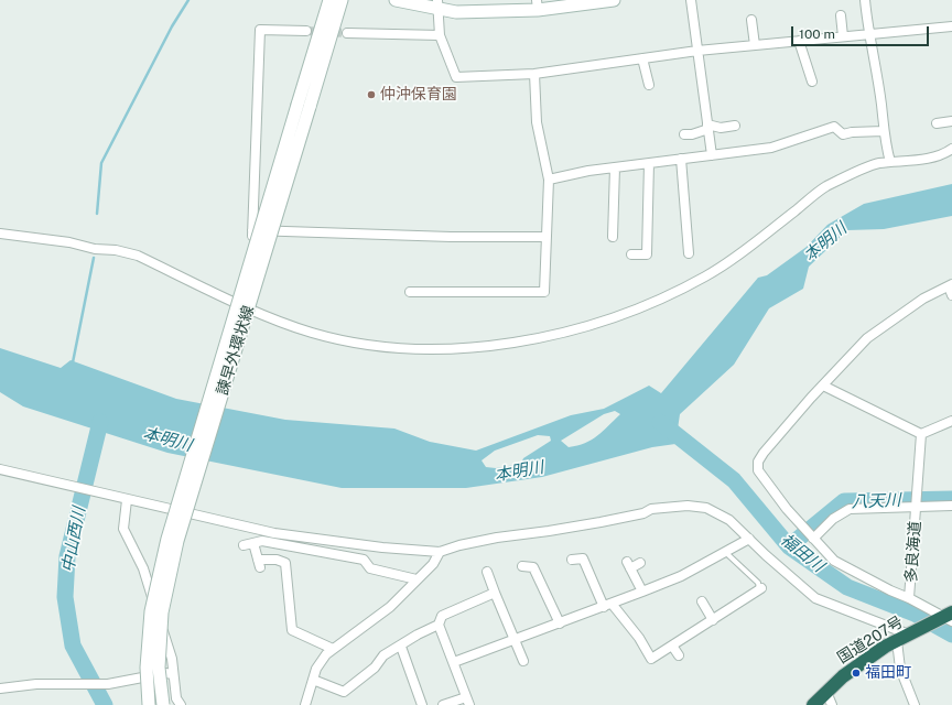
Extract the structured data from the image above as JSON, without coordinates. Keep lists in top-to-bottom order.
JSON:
{
  "streets": {
    "highway": ["国道207号"],
    "main road": ["諫早外環状線"],
    "street": ["多良海道"]
  },
  "water": [
    "本明川",
    "八天川",
    "中山西川",
    "福田川"
  ],
  "places": ["仲沖保育園", "福田町"],
  "scale_bar": "100 m"
}
